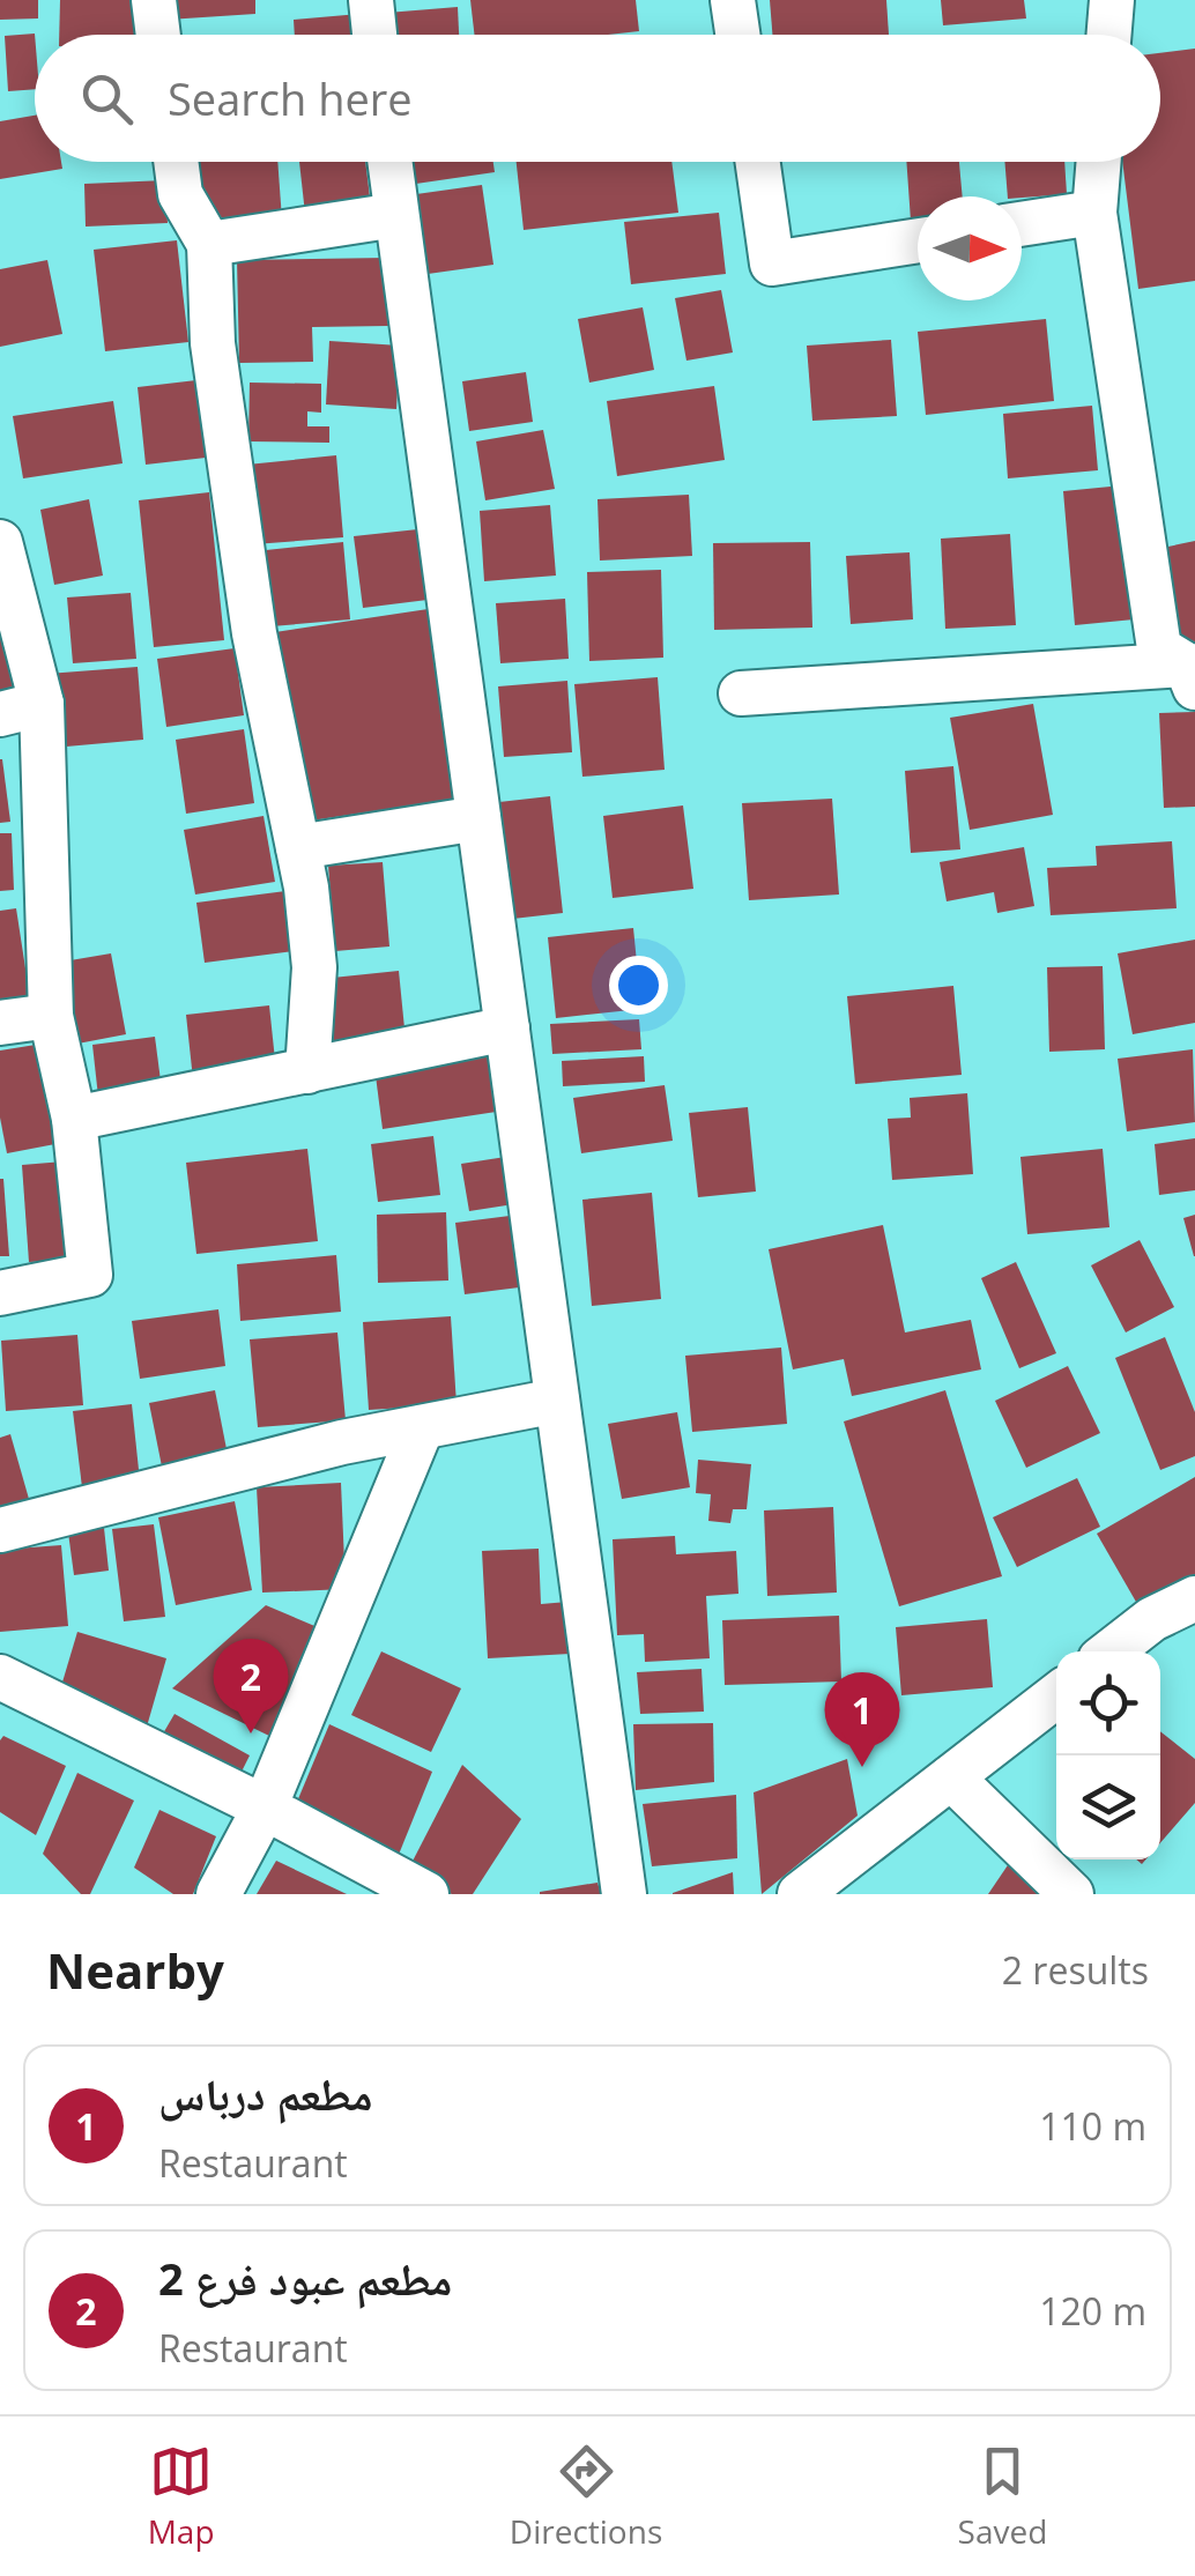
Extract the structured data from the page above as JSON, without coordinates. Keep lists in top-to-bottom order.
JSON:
{
  "north": "right",
  "page": {
    "search": "Search here",
    "pins": ["2", "1"],
    "heading": ["Nearby", "2 results"],
    "list": [
      {
        "mark": "1",
        "name": "مطعم درباس",
        "note": "Restaurant",
        "value": "110 m"
      },
      {
        "mark": "2",
        "name": "مطعم عبود فرع 2",
        "note": "Restaurant",
        "value": "120 m"
      }
    ],
    "nav": ["Map", "Directions", "Saved"]
  }
}
